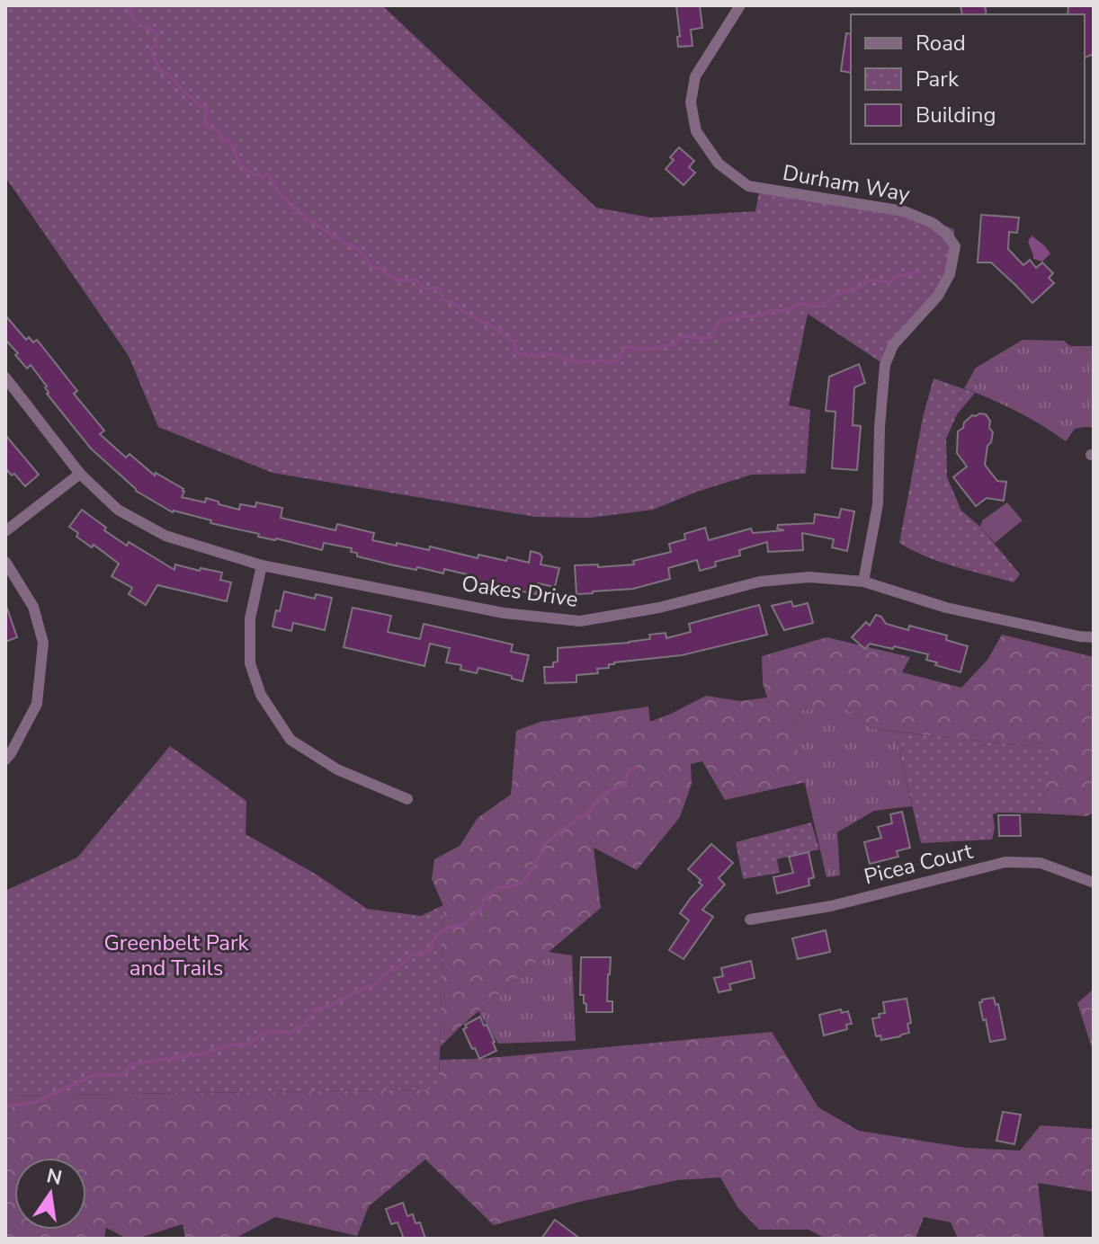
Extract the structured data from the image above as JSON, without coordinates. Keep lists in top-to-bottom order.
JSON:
{
  "streets": {
    "street": ["Durham Way", "Oakes Drive", "Picea Court"]
  },
  "crossings": [
    ["Durham Way", "Oakes Drive"]
  ],
  "parks": ["Greenbelt Park and Trails"],
  "legend": ["Road", "Park", "Building"],
  "north": "top"
}
